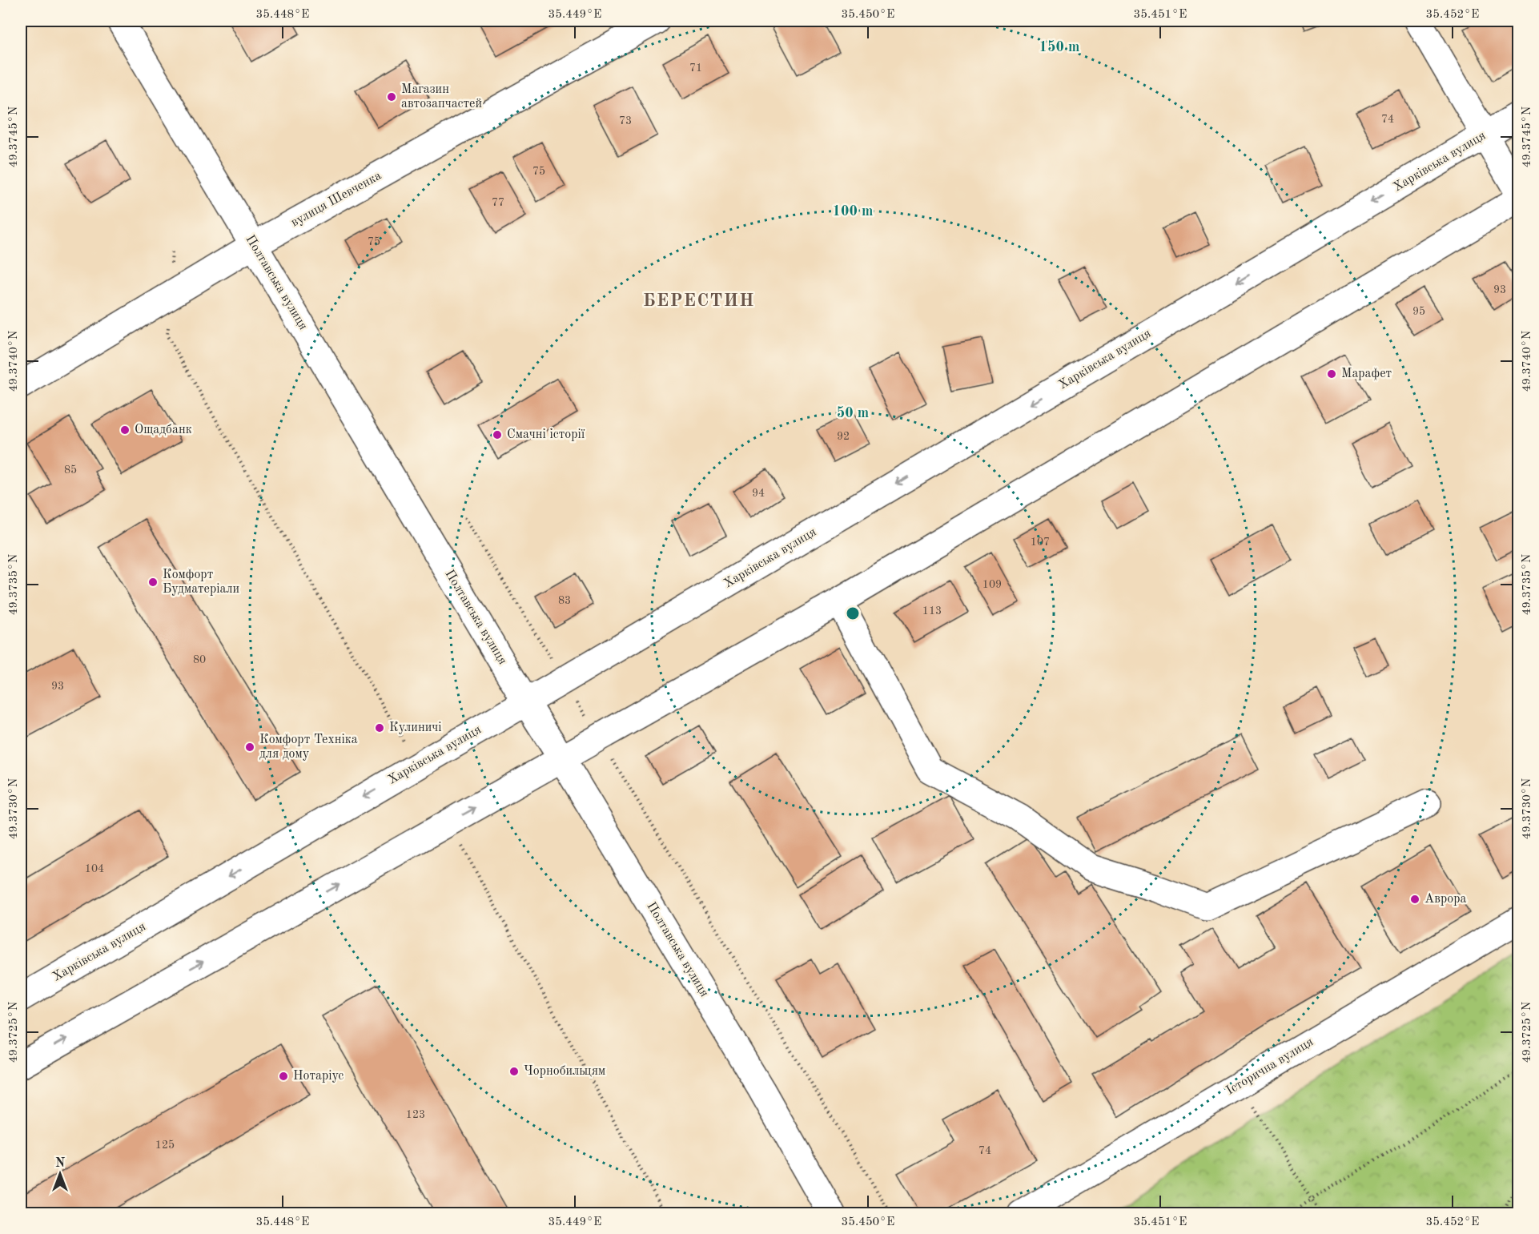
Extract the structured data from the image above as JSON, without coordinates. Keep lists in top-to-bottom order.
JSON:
{
  "streets": {
    "main road": [
      "Харківська вулиця",
      "вулиця Шевченка",
      "Полтавська вулиця",
      "Історична вулиця"
    ]
  },
  "crossings": [
    ["Харківська вулиця", "Полтавська вулиця"],
    ["вулиця Шевченка", "Полтавська вулиця"]
  ],
  "districts": ["БЕРЕСТИН"],
  "places": [
    "Магазин автозапчастей",
    "Марафет",
    "Ощадбанк",
    "Смачні історії",
    "Комфорт Будматеріали",
    "Кулиничі",
    "Комфорт Техніка для дому",
    "Аврора",
    "Чорнобильцям",
    "Нотаріус"
  ],
  "house_numbers": [
    "71",
    "74",
    "73",
    "75",
    "77",
    "75",
    "93",
    "95",
    "92",
    "85",
    "94",
    "107",
    "109",
    "83",
    "113",
    "80",
    "93",
    "104",
    "123",
    "125",
    "74"
  ],
  "north": "top",
  "coordinates": [
    "35.448°E",
    "35.449°E",
    "35.450°E",
    "35.451°E",
    "35.452°E",
    "49.3745°N",
    "49.3740°N",
    "49.3735°N",
    "49.3730°N",
    "49.3725°N"
  ],
  "rings": ["150 m", "100 m", "50 m"]
}
